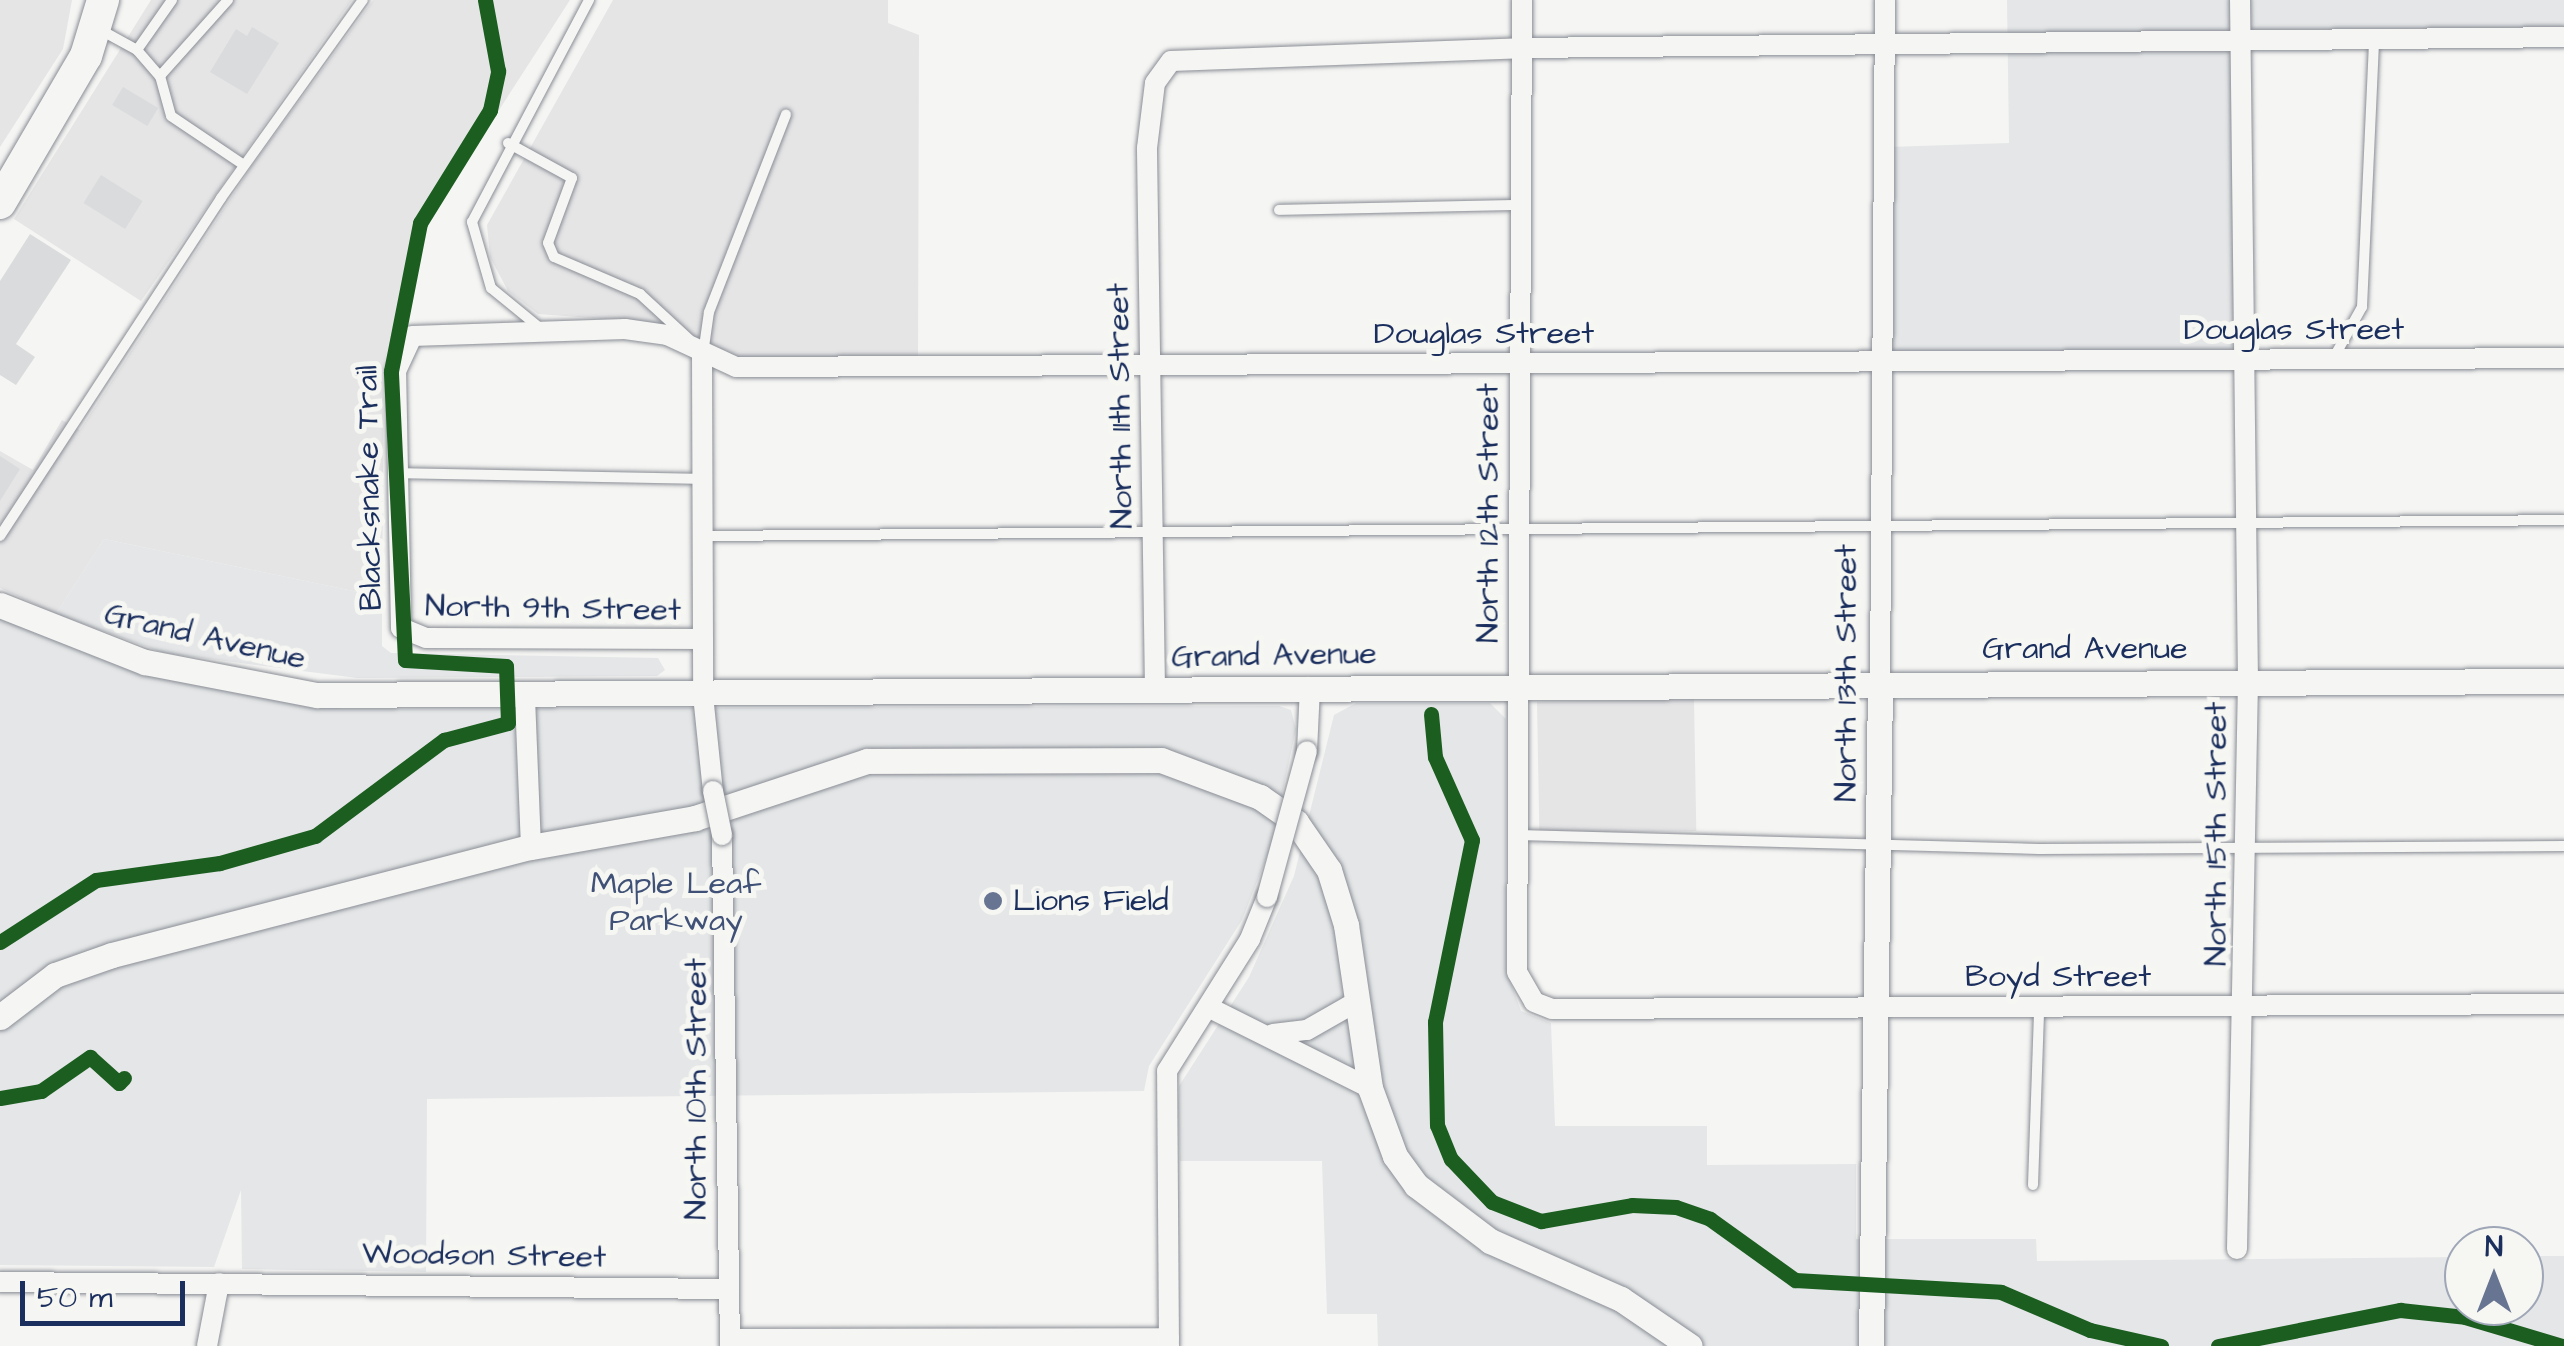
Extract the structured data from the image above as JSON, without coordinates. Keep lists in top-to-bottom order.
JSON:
{
  "streets": {
    "street": [
      "Douglas Street",
      "North 11th Street",
      "North 12th Street",
      "North 9th Street",
      "Grand Avenue",
      "North 13th Street",
      "North 15th Street",
      "Boyd Street",
      "North 10th Street",
      "Woodson Street"
    ],
    "cycle path": ["Blacksnake Trail"]
  },
  "crossings": [
    ["Douglas Street", "North 11th Street"],
    ["Douglas Street", "North 12th Street"],
    ["Douglas Street", "North 9th Street"],
    ["Douglas Street", "North 13th Street"],
    ["Douglas Street", "North 15th Street"],
    ["Douglas Street", "North 10th Street"],
    ["North 11th Street", "North 12th Street"],
    ["North 11th Street", "Grand Avenue"],
    ["North 11th Street", "North 13th Street"],
    ["North 11th Street", "North 15th Street"],
    ["North 12th Street", "Grand Avenue"],
    ["North 12th Street", "Boyd Street"],
    ["North 9th Street", "North 10th Street"],
    ["Grand Avenue", "North 13th Street"],
    ["Grand Avenue", "North 15th Street"],
    ["Grand Avenue", "North 10th Street"],
    ["North 13th Street", "Boyd Street"],
    ["North 15th Street", "Boyd Street"],
    ["North 10th Street", "Woodson Street"]
  ],
  "parks": ["Maple Leaf Parkway"],
  "places": ["Lions Field"],
  "scale_bar": "50 m",
  "north": "top"
}
